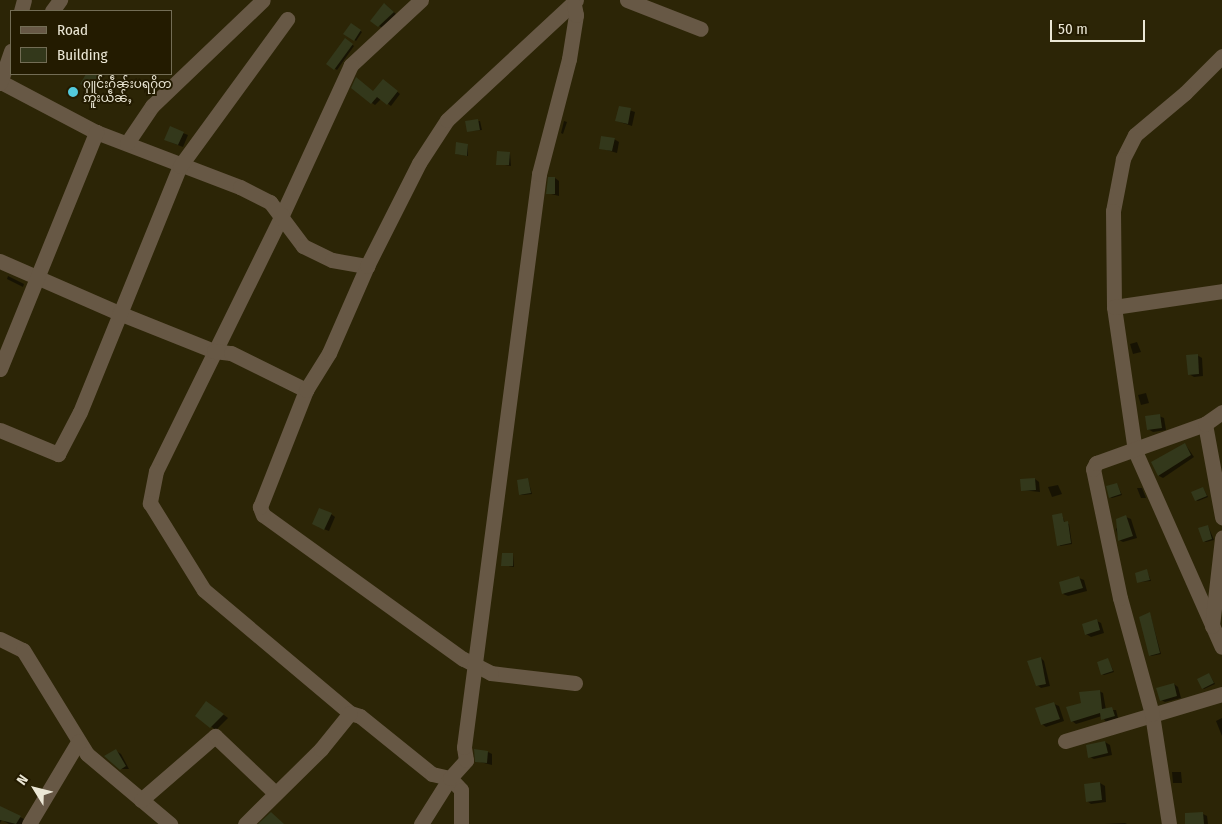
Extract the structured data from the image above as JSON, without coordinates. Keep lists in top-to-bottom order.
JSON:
{
  "places": ["ႁူင်းႁဵၼ်းပရႁိတ ဢူးယဵၼ်ႇ"],
  "legend": ["Road", "Building"],
  "scale_bar": "50 m",
  "north": "top left"
}
